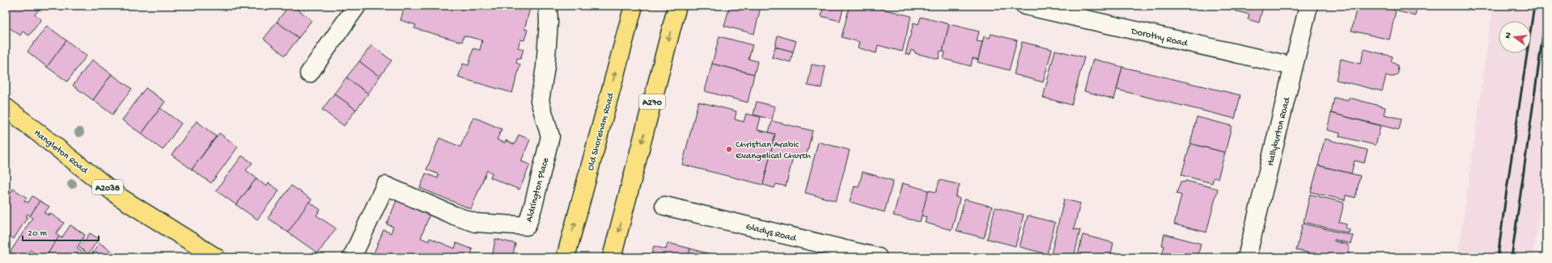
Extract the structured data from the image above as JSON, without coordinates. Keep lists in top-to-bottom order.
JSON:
{
  "streets": {
    "main road": [
      "A270",
      "Old Shoreham Road",
      "Hangleton Road",
      "A2038"
    ],
    "street": [
      "Dorothy Road",
      "Hallyburton Road",
      "Aldrington Place",
      "Gladys Road"
    ]
  },
  "crossings": [
    ["Dorothy Road", "Hallyburton Road"]
  ],
  "places": ["Christian Arabic Evangelical Church"],
  "scale_bar": "20 m",
  "north": "left"
}
